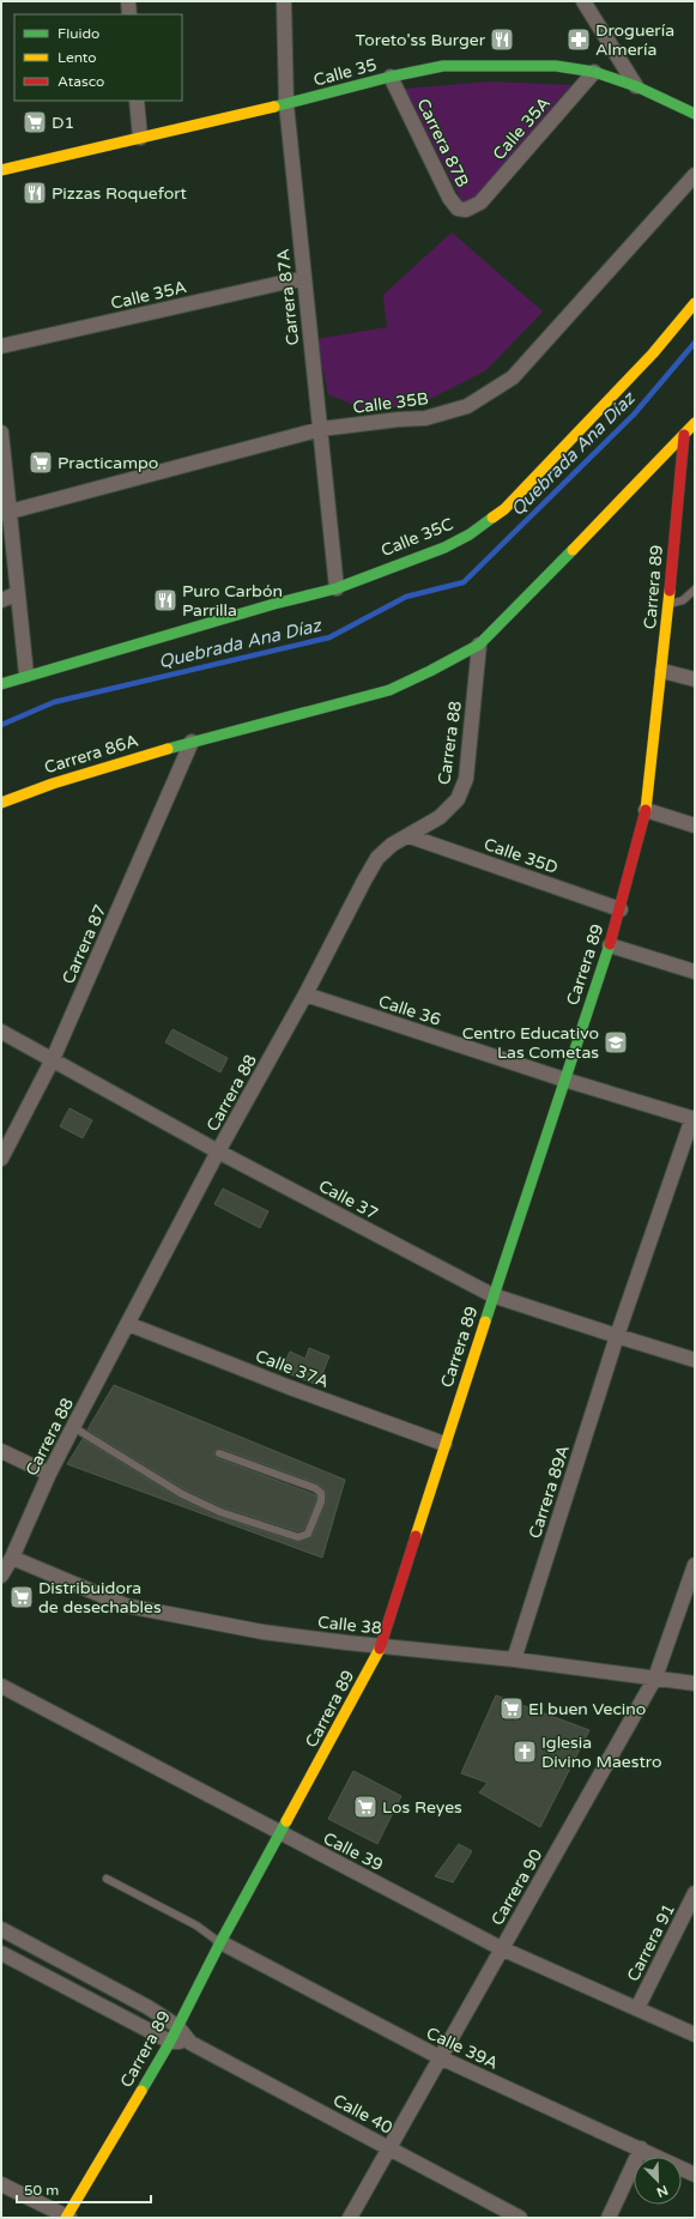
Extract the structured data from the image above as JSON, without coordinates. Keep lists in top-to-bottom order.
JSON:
{
  "streets": {
    "street": [
      "Calle 35",
      "Calle 35A",
      "Carrera 87B",
      "Carrera 87A",
      "Calle 35B",
      "Calle 35C",
      "Carrera 89",
      "Carrera 88",
      "Carrera 86A",
      "Calle 35D",
      "Carrera 87",
      "Calle 36",
      "Calle 37",
      "Calle 37A",
      "Carrera 89A",
      "Calle 38",
      "Calle 39",
      "Carrera 90",
      "Carrera 91",
      "Calle 39A",
      "Calle 40"
    ]
  },
  "crossings": [
    ["Calle 35", "Calle 35A"],
    ["Calle 35", "Carrera 87B"],
    ["Calle 35", "Carrera 87A"],
    ["Calle 35A", "Carrera 87B"],
    ["Calle 35A", "Carrera 87A"],
    ["Carrera 87A", "Calle 35B"],
    ["Carrera 87A", "Calle 35C"],
    ["Carrera 89", "Calle 35D"],
    ["Carrera 89", "Calle 36"],
    ["Carrera 89", "Calle 37"],
    ["Carrera 89", "Calle 37A"],
    ["Carrera 89", "Calle 38"],
    ["Carrera 89", "Calle 39"],
    ["Carrera 89", "Calle 39A"],
    ["Carrera 89", "Calle 40"],
    ["Carrera 88", "Calle 35D"],
    ["Carrera 88", "Calle 36"],
    ["Carrera 88", "Calle 37"],
    ["Carrera 88", "Calle 37A"],
    ["Carrera 88", "Calle 38"],
    ["Carrera 86A", "Carrera 87"],
    ["Carrera 87", "Calle 37"],
    ["Calle 36", "Carrera 89A"],
    ["Calle 37", "Carrera 89A"],
    ["Carrera 89A", "Calle 38"],
    ["Calle 38", "Carrera 90"],
    ["Calle 39", "Carrera 90"],
    ["Calle 39", "Carrera 91"],
    ["Carrera 90", "Calle 39A"],
    ["Carrera 90", "Calle 40"]
  ],
  "water": ["Quebrada Ana Díaz"],
  "places": {
    "restaurant": ["Toreto'ss Burger", "Pizzas Roquefort", "Puro Carbón Parrilla"],
    "pharmacy": ["Droguería Almería"],
    "supermarket": [
      "D1",
      "Practicampo",
      "Distribuidora de desechables",
      "El buen Vecino",
      "Los Reyes"
    ],
    "school or university": ["Centro Educativo Las Cometas"],
    "church": ["Iglesia Divino Maestro"]
  },
  "legend": ["Fluido", "Lento", "Atasco"],
  "scale_bar": "50 m",
  "north": "bottom right"
}
